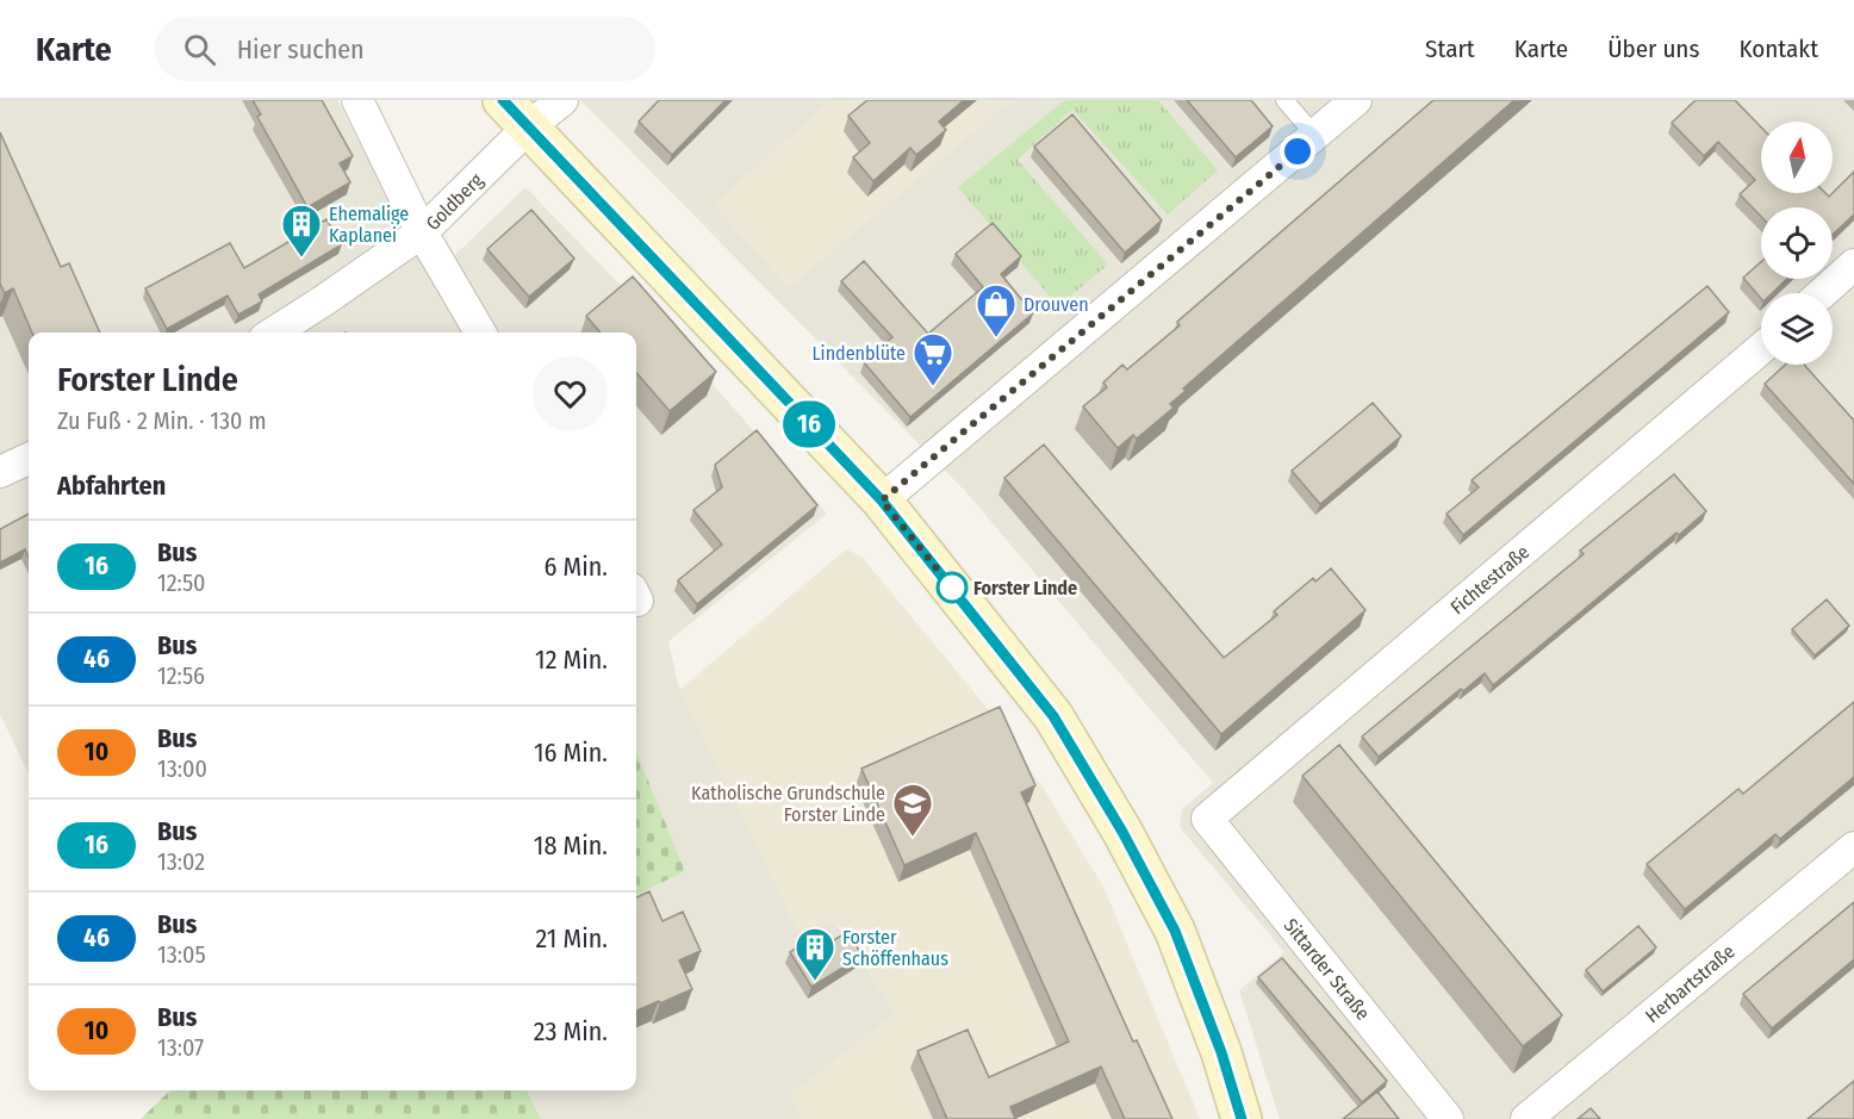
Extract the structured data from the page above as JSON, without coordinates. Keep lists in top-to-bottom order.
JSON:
{
  "streets": {
    "street": [
      "Goldberg",
      "Fichtestraße",
      "Sittarder Straße",
      "Herbartstraße"
    ]
  },
  "crossings": [
    ["Fichtestraße", "Sittarder Straße"]
  ],
  "places": {
    "building": ["Ehemalige Kaplanei", "Forster Schöffenhaus"],
    "shop": ["Drouven"],
    "supermarket": ["Lindenblüte"],
    "other": ["Forster Linde"],
    "school or university": ["Katholische Grundschule Forster Linde"]
  },
  "lines": ["bus line 16"],
  "north": "top",
  "page": {
    "header": "Karte",
    "search": "Hier suchen",
    "nav": [
      "Start",
      "Karte",
      "Über uns",
      "Kontakt"
    ],
    "on_map": "16",
    "heading": [
      ["Forster Linde", "Zu Fuß · 2 Min. · 130 m"],
      "Abfahrten"
    ],
    "list": [
      {
        "mark": "16",
        "name": "Bus",
        "note": "12:50",
        "value": "6 Min."
      },
      {
        "mark": "46",
        "name": "Bus",
        "note": "12:56",
        "value": "12 Min."
      },
      {
        "mark": "10",
        "name": "Bus",
        "note": "13:00",
        "value": "16 Min."
      },
      {
        "mark": "16",
        "name": "Bus",
        "note": "13:02",
        "value": "18 Min."
      },
      {
        "mark": "46",
        "name": "Bus",
        "note": "13:05",
        "value": "21 Min."
      },
      {
        "mark": "10",
        "name": "Bus",
        "note": "13:07",
        "value": "23 Min."
      }
    ]
  }
}
